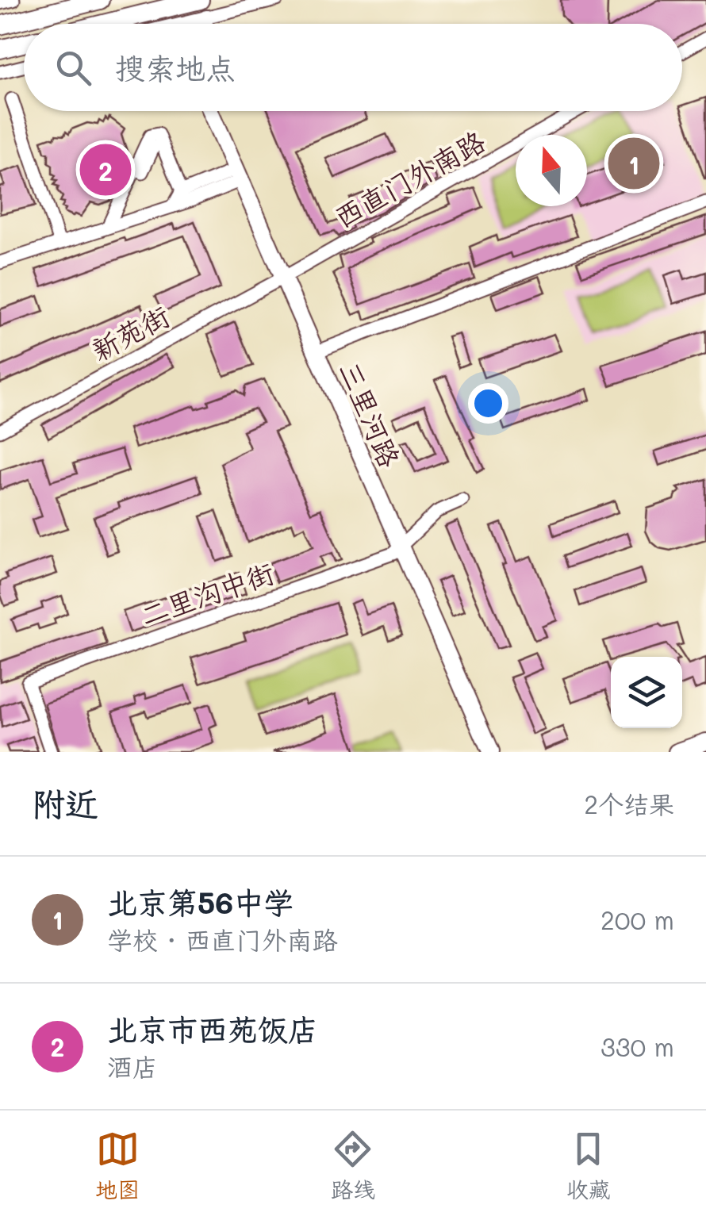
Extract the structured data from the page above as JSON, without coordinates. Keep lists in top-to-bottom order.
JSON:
{
  "streets": {
    "main road": ["三里河路"],
    "street": ["西直门外南路", "新苑街", "二里沟中街"]
  },
  "crossings": [
    ["西直门外南路", "新苑街"],
    ["西直门外南路", "三里河路"],
    ["新苑街", "三里河路"],
    ["三里河路", "二里沟中街"]
  ],
  "north": "top",
  "page": {
    "search": "搜索地点",
    "pins": ["1", "2"],
    "heading": ["附近", "2个结果"],
    "list": [
      {
        "mark": "1",
        "name": "北京第56中学",
        "note": "学校 · 西直门外南路",
        "value": "200 m"
      },
      {
        "mark": "2",
        "name": "北京市西苑饭店",
        "note": "酒店",
        "value": "330 m"
      }
    ],
    "nav": ["地图", "路线", "收藏"]
  }
}
